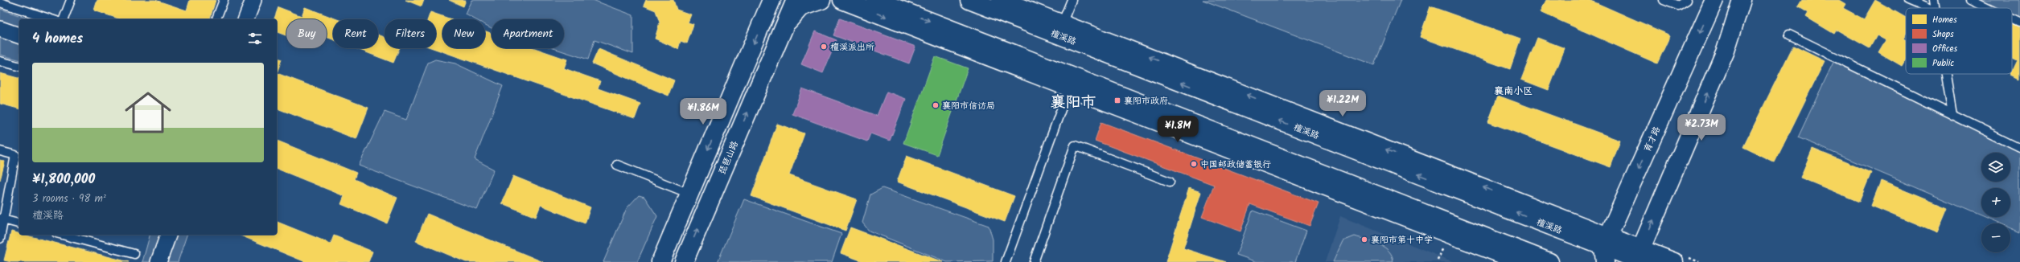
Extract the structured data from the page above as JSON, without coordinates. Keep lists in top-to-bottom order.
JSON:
{
  "streets": {
    "main road": ["檀溪路", "育才路", "琵琶山路"]
  },
  "crossings": [
    ["檀溪路", "育才路"]
  ],
  "districts": ["襄南小区", "襄阳市"],
  "places": {
    "other": [
      "檀溪派出所",
      "襄阳市信访局",
      "中国邮政储蓄银行",
      "襄阳市第十中学"
    ],
    "transit": ["襄阳市政府"]
  },
  "legend": [
    "Homes",
    "Shops",
    "Offices",
    "Public"
  ],
  "page": {
    "chip": [
      "Buy",
      "Rent",
      "Filters",
      "New",
      "Apartment"
    ],
    "heading": "4 homes",
    "list": [
      {
        "name": "¥1,800,000",
        "note": "3 rooms · 98 m² · 檀溪路"
      }
    ],
    "price": [
      "¥1.22M",
      "¥1.86M",
      "¥2.73M",
      "¥1.8M"
    ],
    "map_buttons": ["+", "−"]
  }
}
